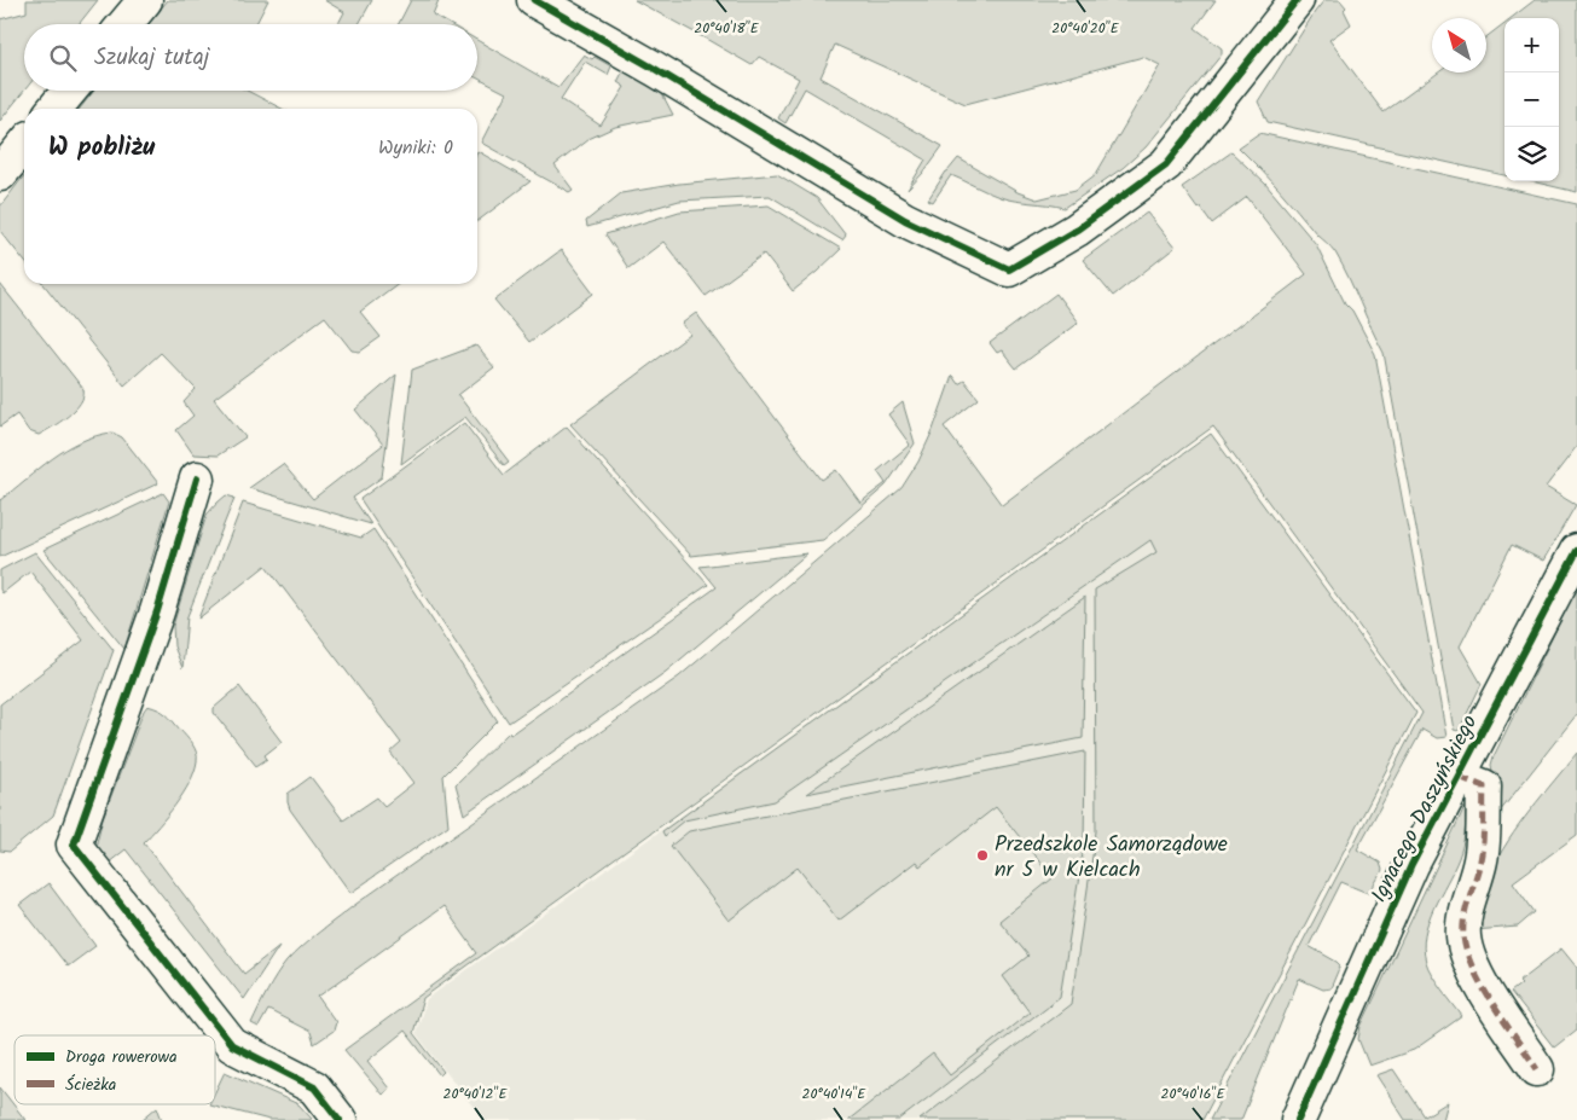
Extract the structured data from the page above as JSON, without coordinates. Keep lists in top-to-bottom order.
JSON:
{
  "streets": {
    "street": ["Ignacego Daszyńskiego"]
  },
  "places": ["Przedszkole Samorządowe nr 5 w Kielcach"],
  "legend": ["Droga rowerowa", "Ścieżka"],
  "north": "top left",
  "page": {
    "map_buttons": ["+", "−"],
    "search": "Szukaj tutaj",
    "heading": ["W pobliżu", "Wyniki: 0"]
  },
  "coordinates": [
    "20°40'18\"E",
    "20°40'20\"E",
    "20°40'12\"E",
    "20°40'14\"E",
    "20°40'16\"E"
  ]
}
